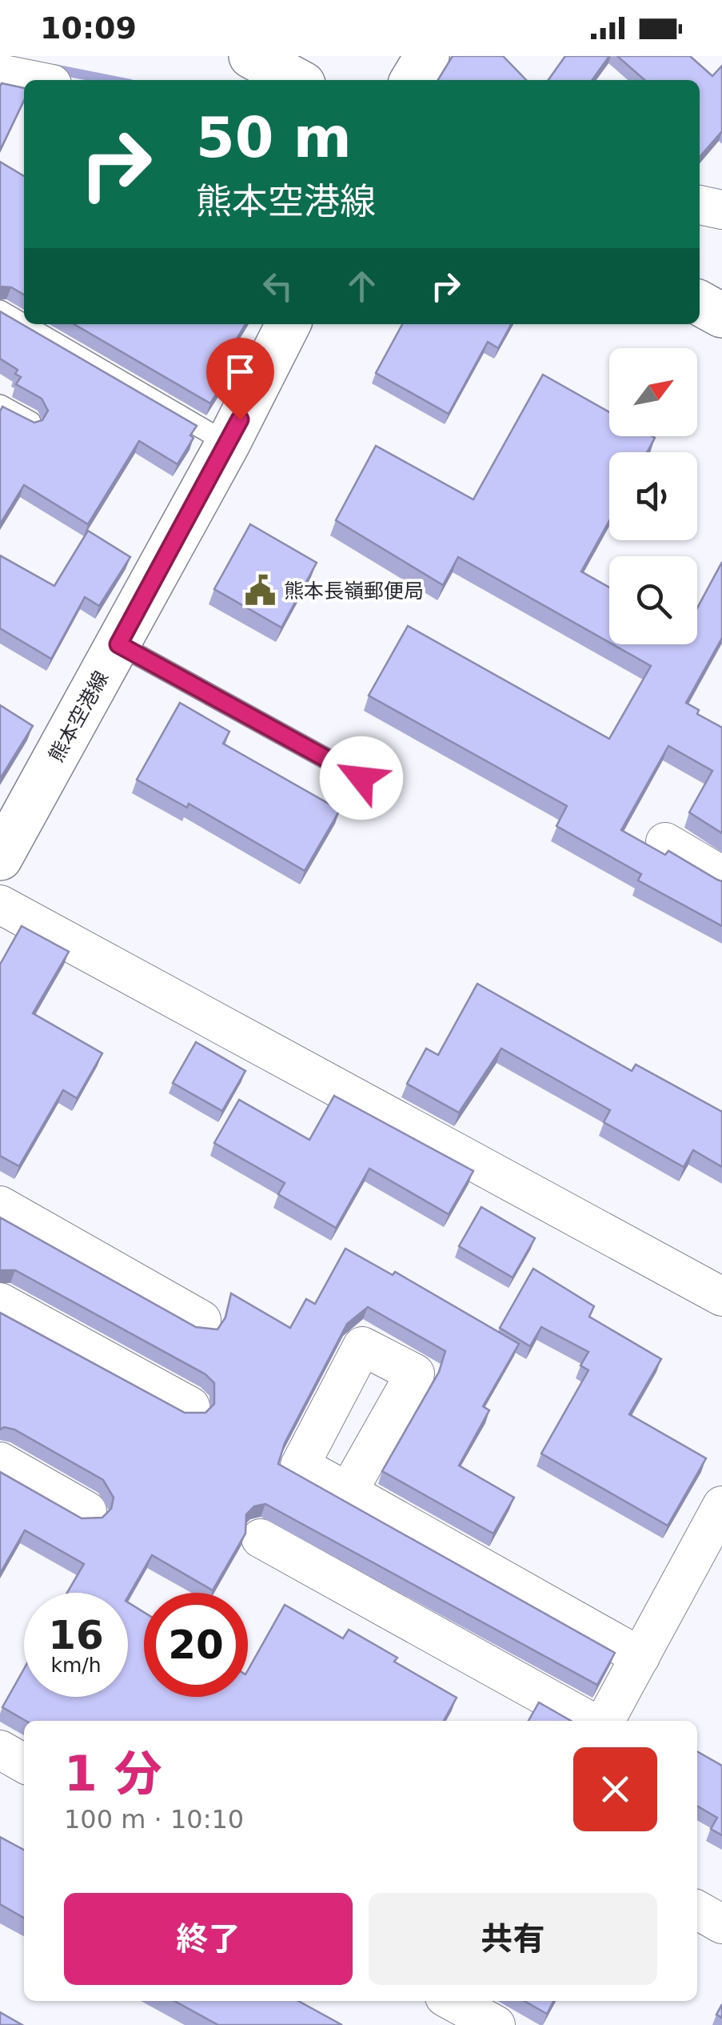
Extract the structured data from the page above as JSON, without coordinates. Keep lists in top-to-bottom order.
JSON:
{
  "streets": {
    "main road": ["熊本空港線"]
  },
  "places": {
    "public building": ["熊本長嶺郵便局"]
  },
  "north": "top right",
  "page": {
    "status": "10:09",
    "turn": ["50 m", "熊本空港線"],
    "speed": "16 km/h",
    "limit": "20",
    "heading": ["1 分", "100 m · 10:10"],
    "buttons": ["終了", "共有"]
  }
}
